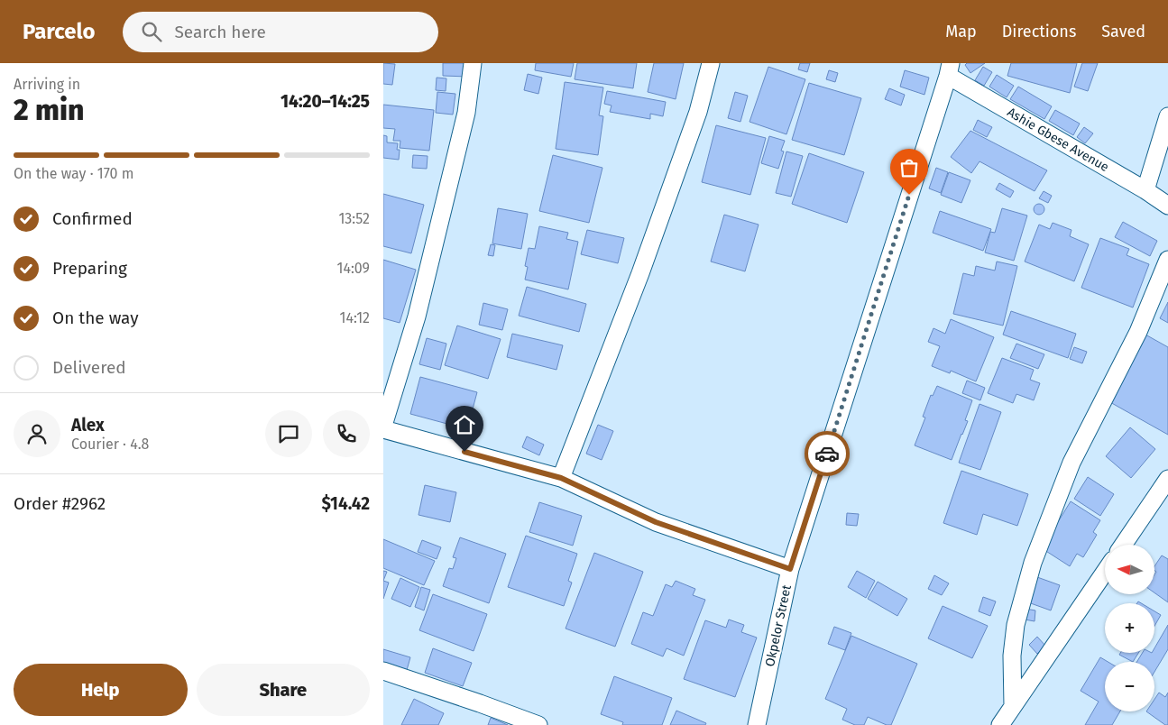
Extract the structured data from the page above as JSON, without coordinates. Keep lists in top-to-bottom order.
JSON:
{
  "streets": {
    "street": ["Ashie Gbese Avenue", "Okpelor Street"]
  },
  "crossings": [
    ["Ashie Gbese Avenue", "Okpelor Street"]
  ],
  "north": "left",
  "page": {
    "header": "Parcelo",
    "search": "Search here",
    "nav": ["Map", "Directions", "Saved"],
    "heading": ["2 min", "Arriving in", "14:20–14:25"],
    "panel": [
      "Alex",
      "Courier · 4.8",
      "Order #2962",
      "$14.42"
    ],
    "bar": "On the way · 170 m",
    "list": [
      ["Confirmed", "13:52"],
      ["Preparing", "14:09"],
      ["On the way", "14:12"],
      "Delivered"
    ],
    "map_buttons": ["+", "−"],
    "buttons": ["Help", "Share"]
  }
}
